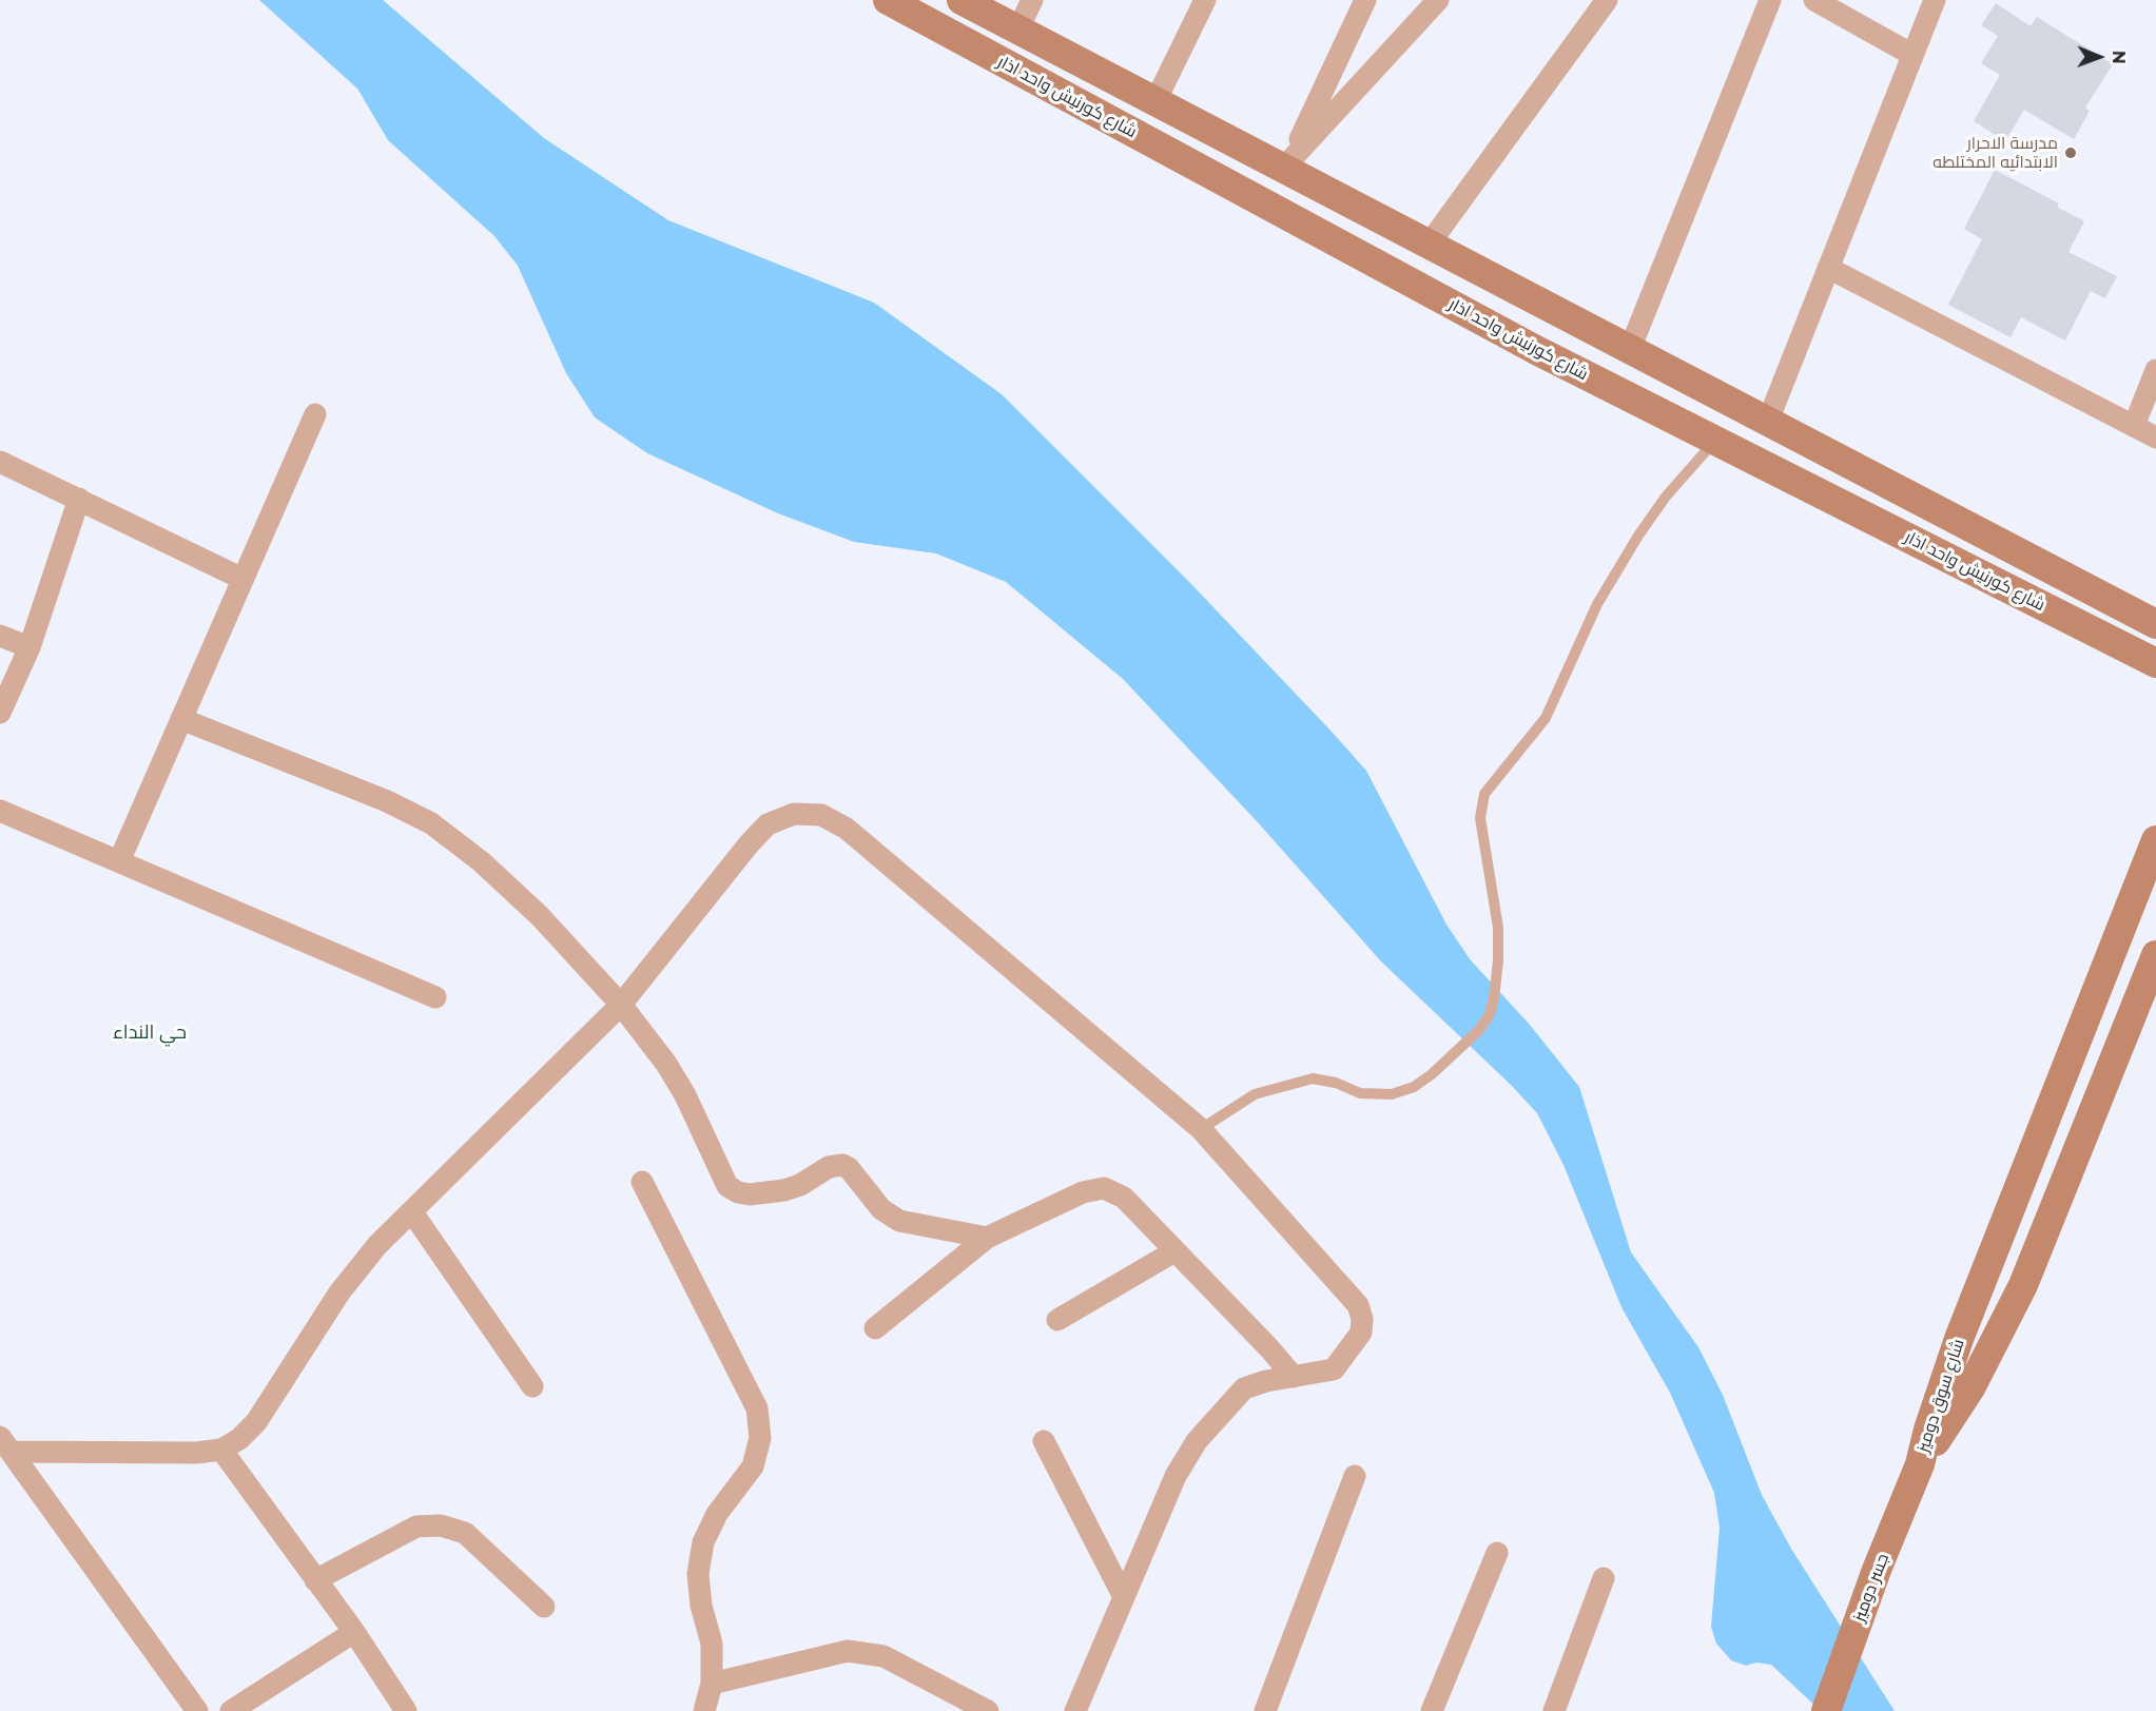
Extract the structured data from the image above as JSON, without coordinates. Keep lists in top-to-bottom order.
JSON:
{
  "streets": {
    "main road": ["شارع كورنيش واحد اذار", "شارع سوق دوميز", "جسر دوميز"]
  },
  "crossings": [
    ["شارع سوق دوميز", "جسر دوميز"]
  ],
  "districts": ["حي النداء"],
  "places": ["مدرسة الاحرار الابتدائيه المختلطه"],
  "north": "right"
}
